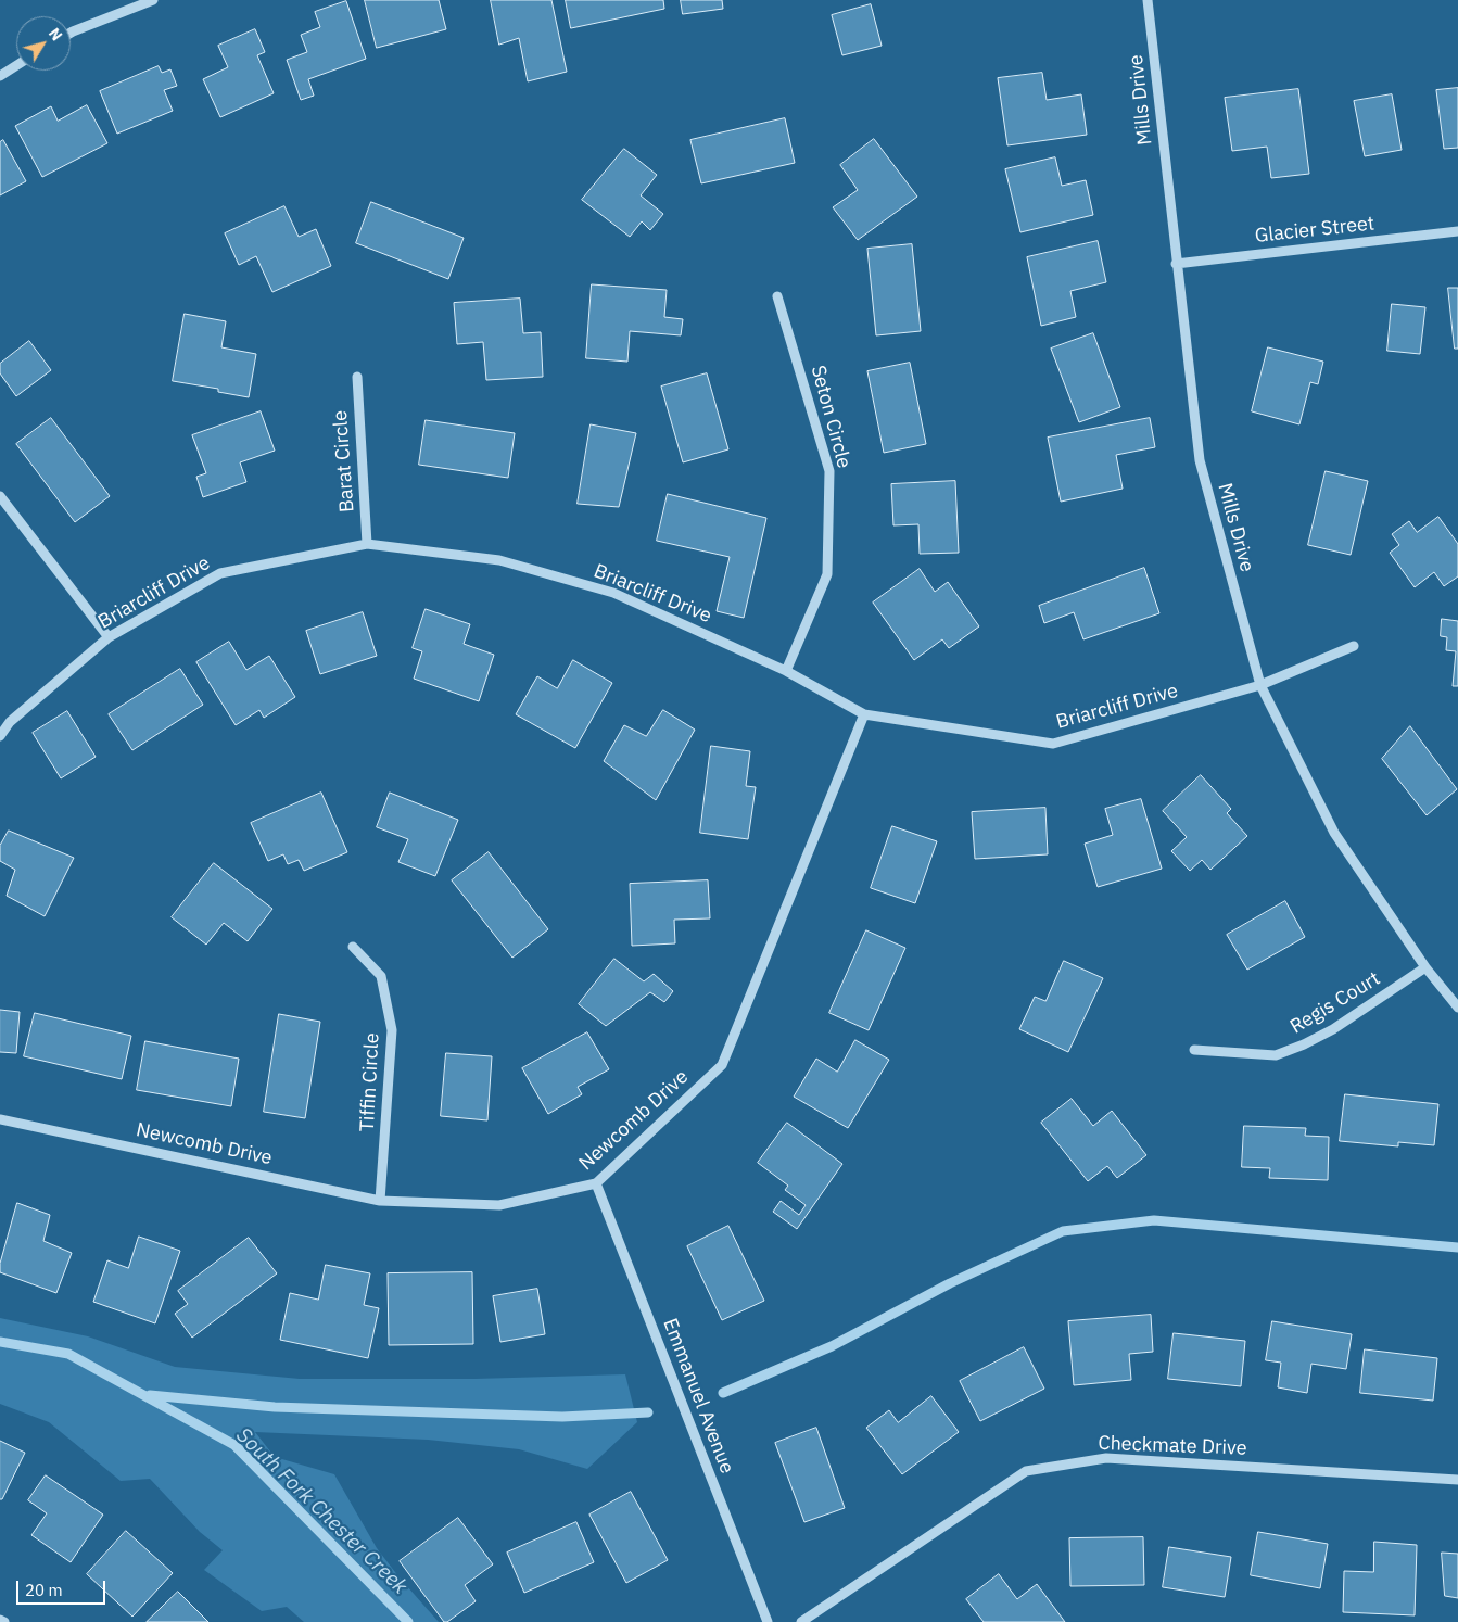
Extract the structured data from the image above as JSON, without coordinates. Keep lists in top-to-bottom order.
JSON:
{
  "streets": {
    "street": [
      "Mills Drive",
      "Glacier Street",
      "Seton Circle",
      "Barat Circle",
      "Briarcliff Drive",
      "Regis Court",
      "Tiffin Circle",
      "Newcomb Drive",
      "Emmanuel Avenue",
      "Checkmate Drive"
    ]
  },
  "crossings": [
    ["Mills Drive", "Glacier Street"],
    ["Mills Drive", "Briarcliff Drive"],
    ["Mills Drive", "Regis Court"],
    ["Seton Circle", "Briarcliff Drive"],
    ["Barat Circle", "Briarcliff Drive"],
    ["Briarcliff Drive", "Newcomb Drive"],
    ["Tiffin Circle", "Newcomb Drive"],
    ["Newcomb Drive", "Emmanuel Avenue"]
  ],
  "water": ["South Fork Chester Creek"],
  "scale_bar": "20 m",
  "north": "top right"
}
